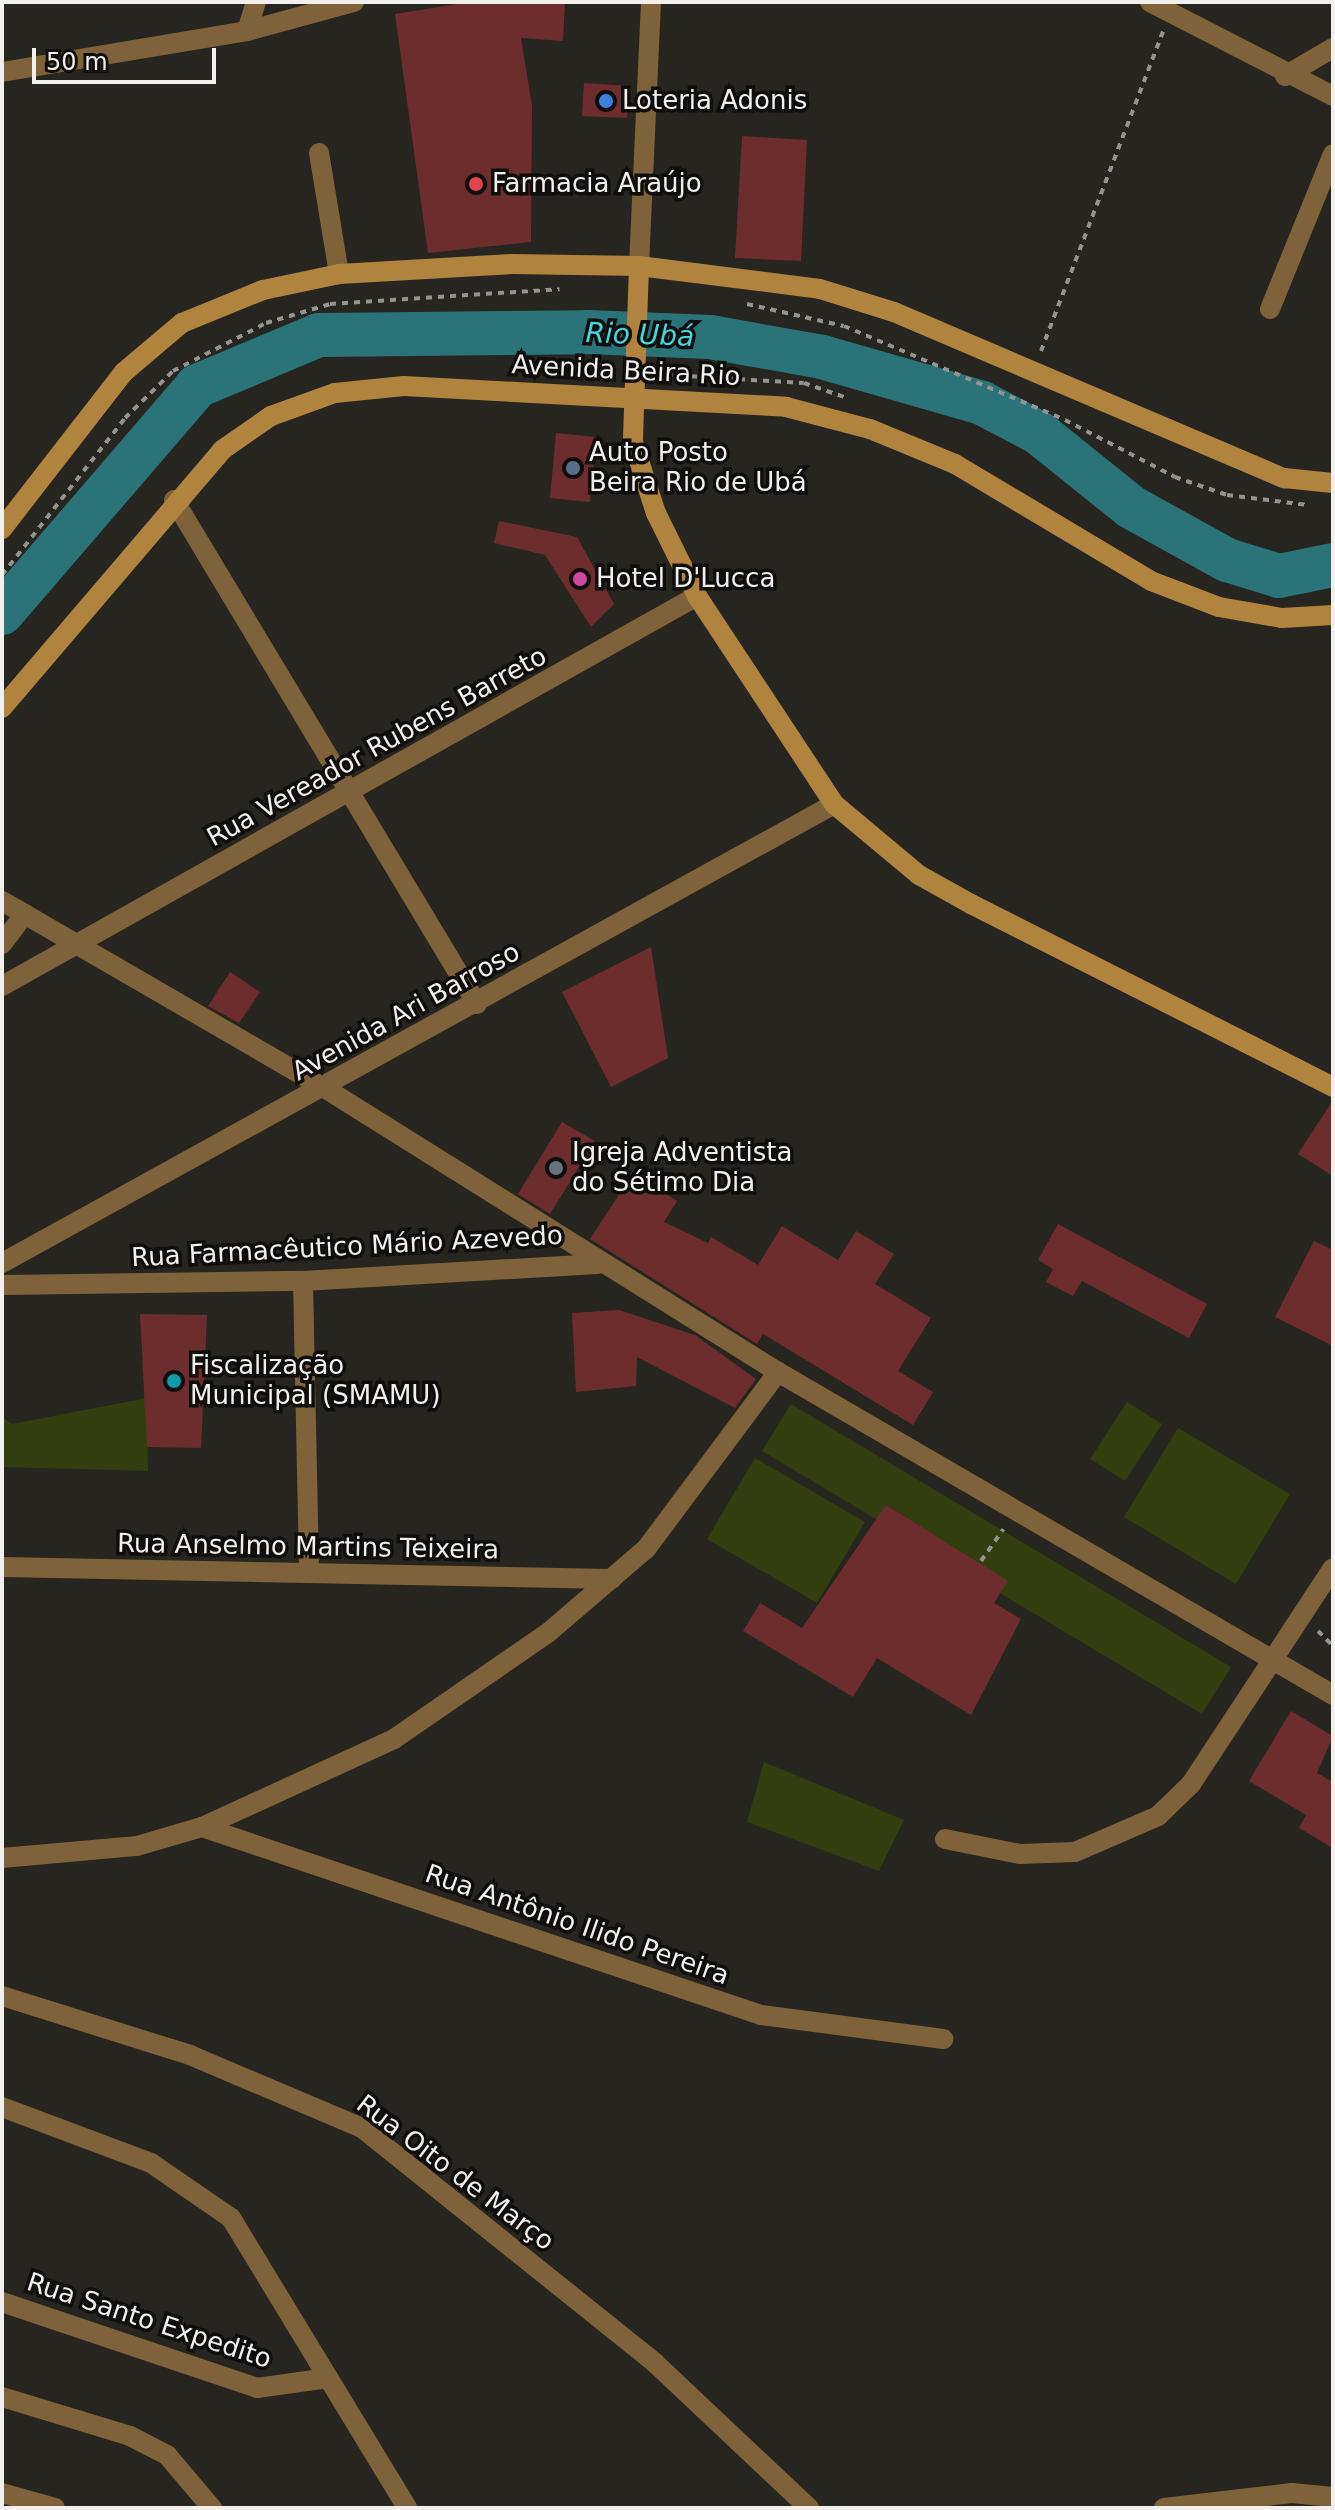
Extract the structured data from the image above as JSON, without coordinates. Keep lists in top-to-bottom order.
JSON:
{
  "streets": {
    "main road": ["Avenida Beira Rio"],
    "street": [
      "Rua Vereador Rubens Barreto",
      "Avenida Ari Barroso",
      "Rua Farmacêutico Mário Azevedo",
      "Rua Anselmo Martins Teixeira",
      "Rua Antônio Ilido Pereira",
      "Rua Oito de Março",
      "Rua Santo Expedito"
    ]
  },
  "water": ["Rio Ubá"],
  "places": [
    "Loteria Adonis",
    "Farmacia Araújo",
    "Auto Posto Beira Rio de Ubá",
    "Hotel D'Lucca",
    "Igreja Adventista do Sétimo Dia",
    "Fiscalização Municipal (SMAMU)"
  ],
  "scale_bar": "50 m"
}
